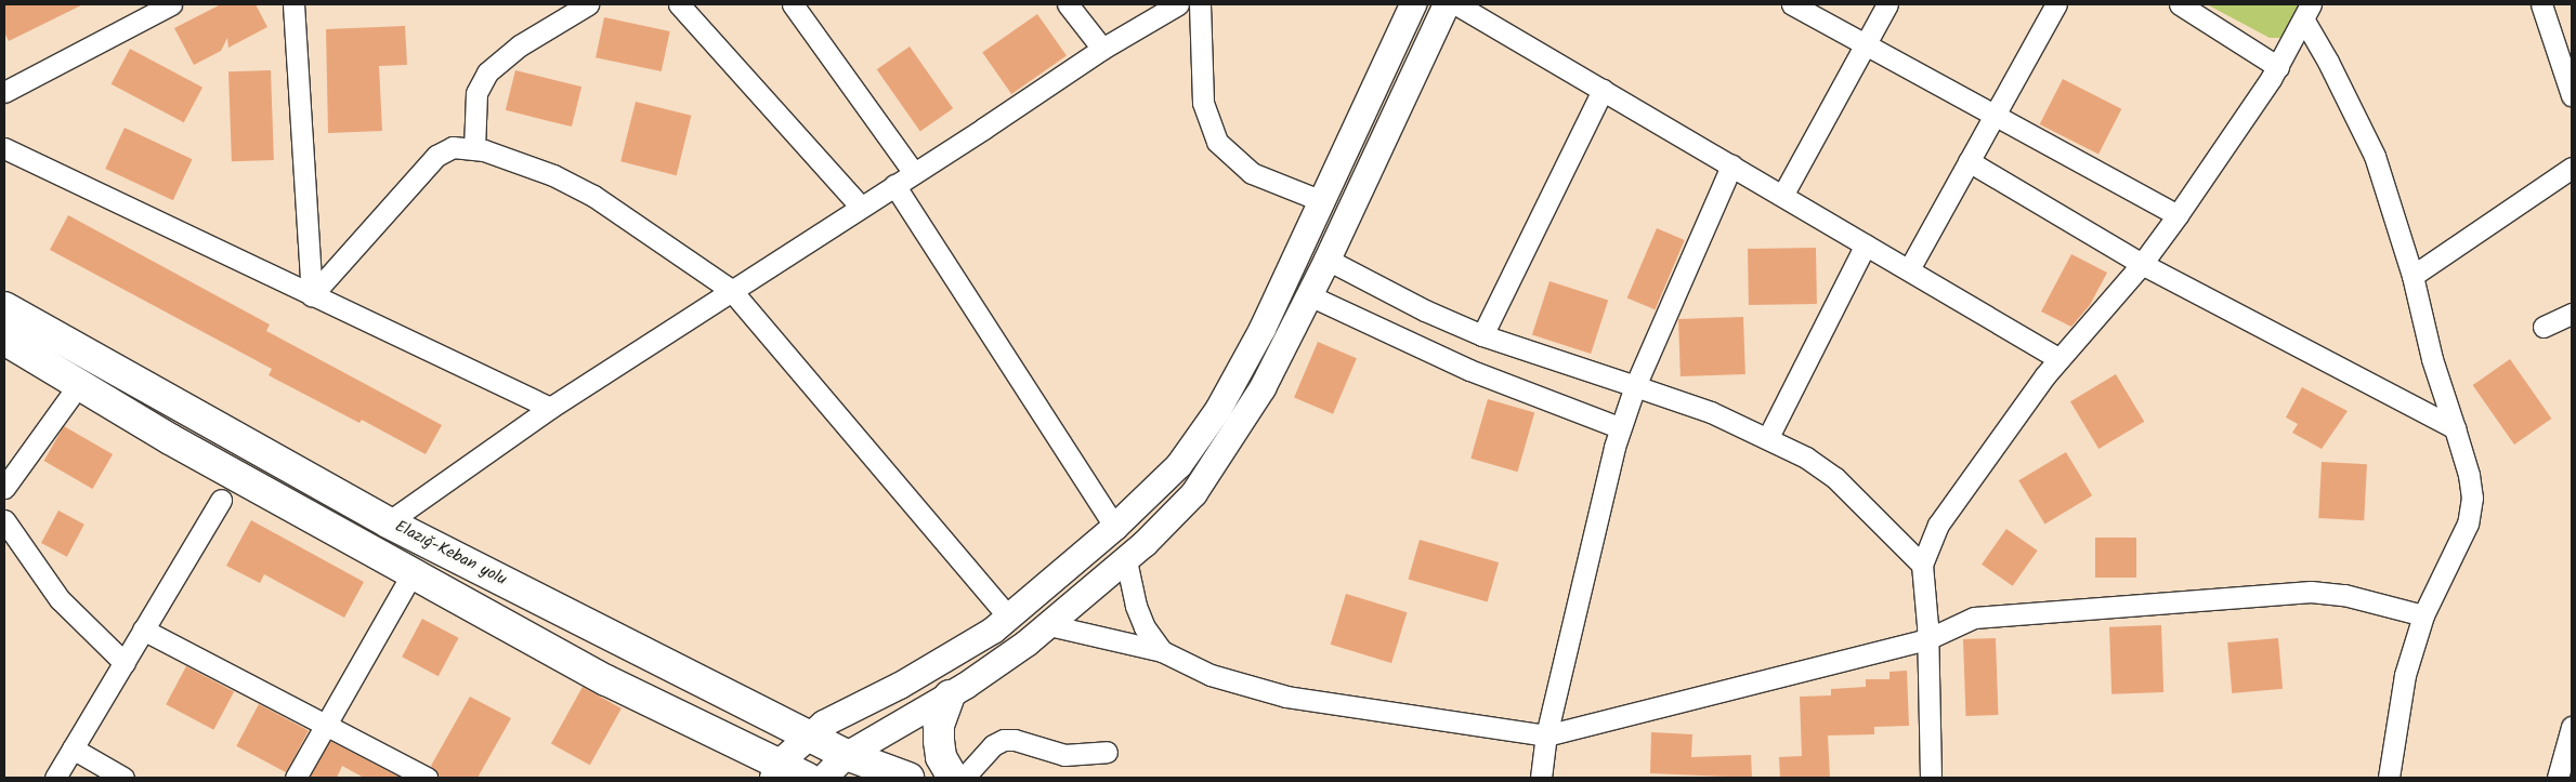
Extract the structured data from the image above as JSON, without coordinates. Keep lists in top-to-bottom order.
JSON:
{
  "streets": {
    "highway": ["Elazığ-Keban yolu"]
  }
}
